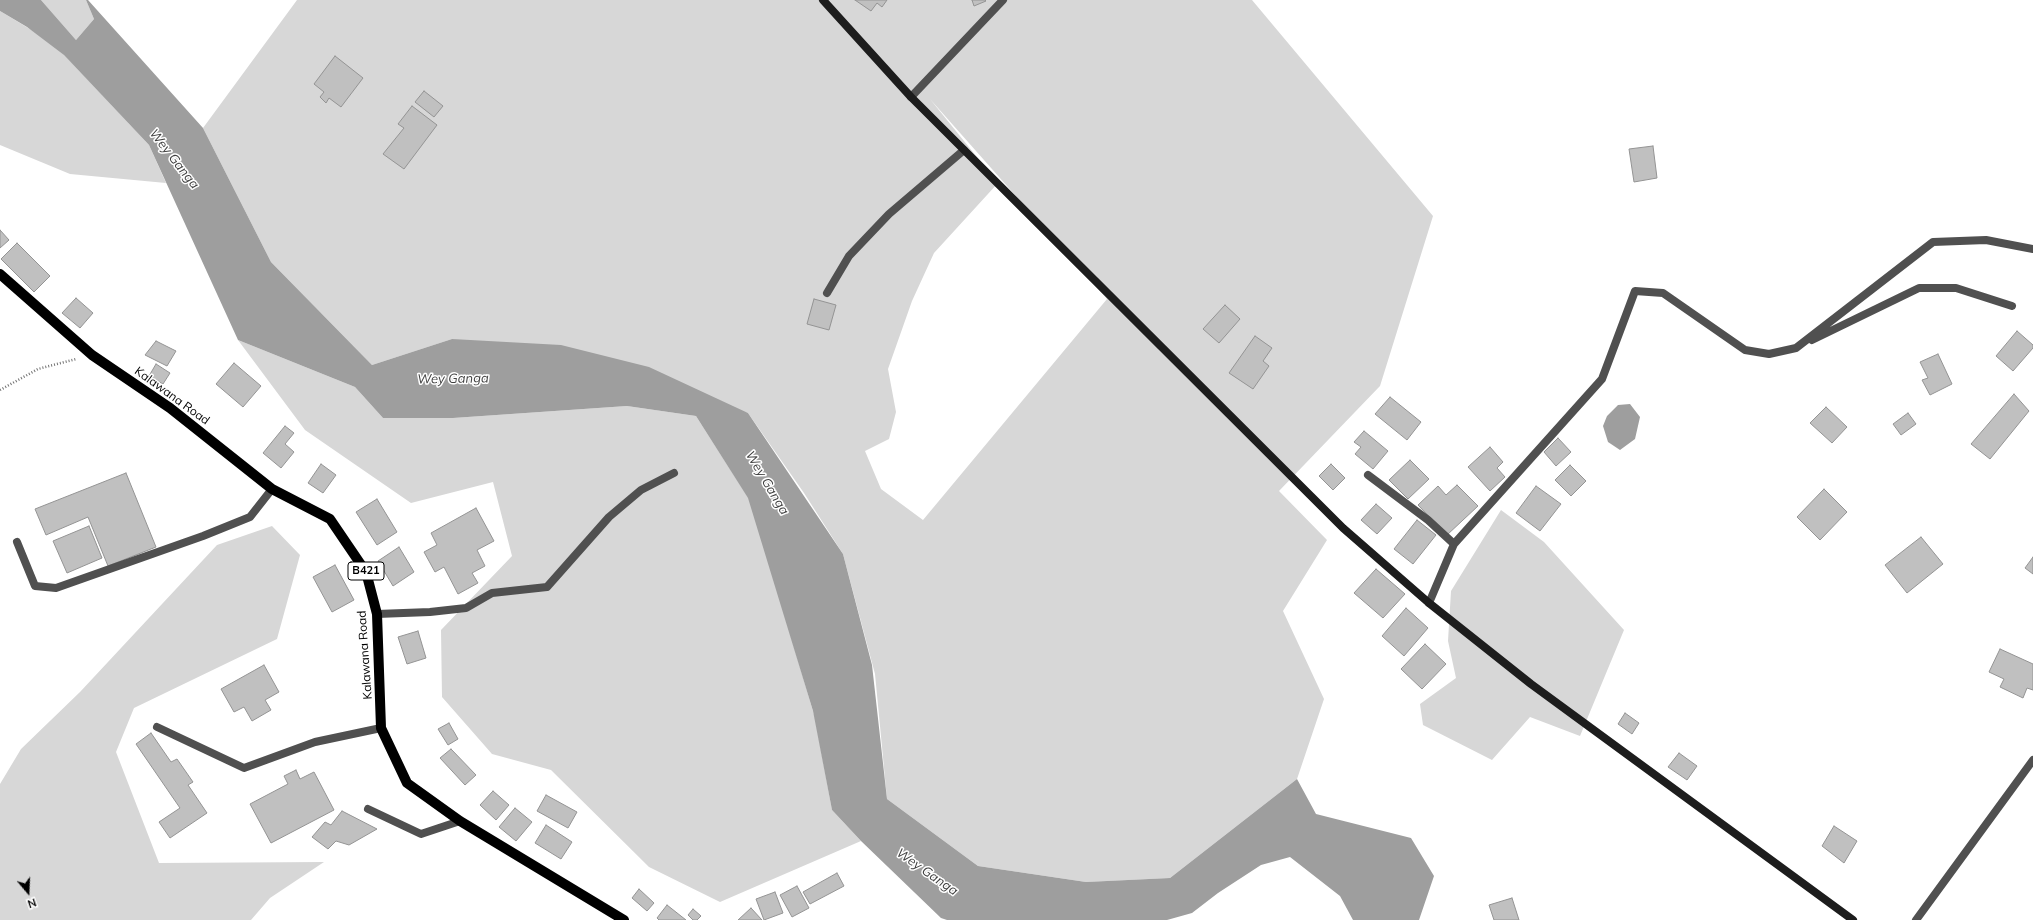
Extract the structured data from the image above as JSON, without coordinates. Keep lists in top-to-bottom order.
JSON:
{
  "streets": {
    "main road": ["Kalawana Road", "B421"]
  },
  "water": ["Wey Ganga"],
  "north": "bottom"
}
